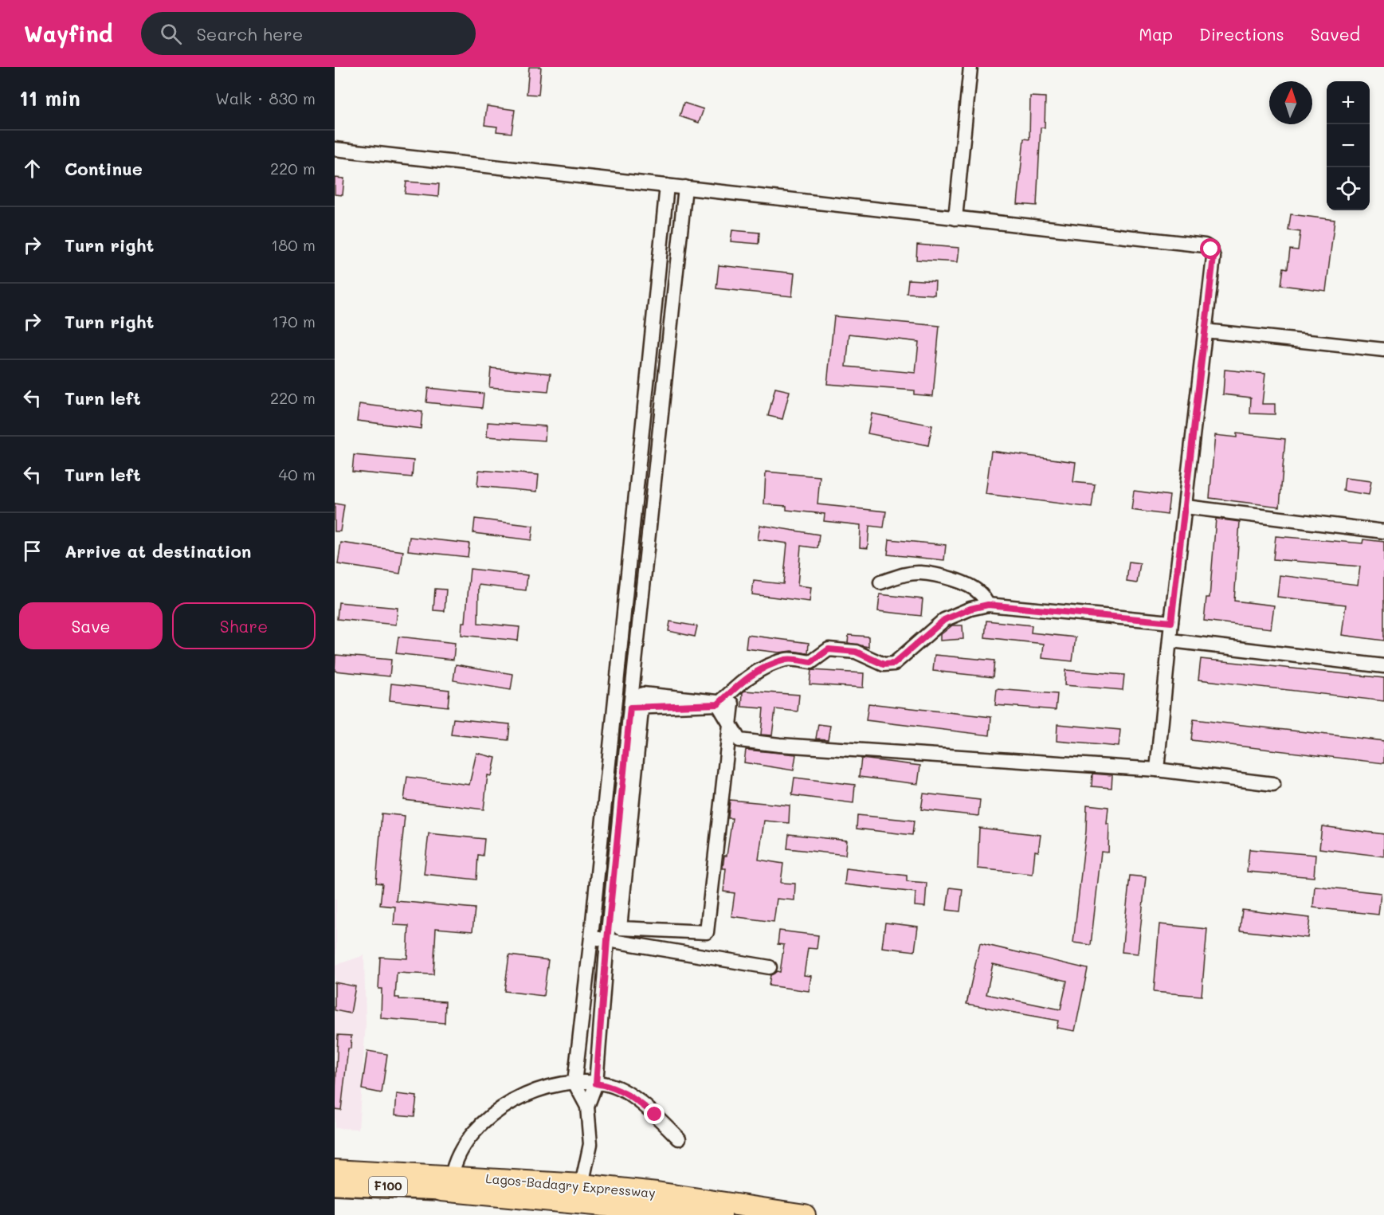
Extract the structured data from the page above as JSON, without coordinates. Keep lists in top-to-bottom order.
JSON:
{
  "streets": {
    "highway": ["Lagos-Badagry Expressway", "F100"]
  },
  "north": "top",
  "page": {
    "header": "Wayfind",
    "search": "Search here",
    "nav": ["Map", "Directions", "Saved"],
    "heading": ["11 min", "Walk · 830 m"],
    "map_buttons": ["+", "−"],
    "list": [
      ["Continue", "220 m"],
      ["Turn right", "180 m"],
      ["Turn right", "170 m"],
      ["Turn left", "220 m"],
      ["Turn left", "40 m"],
      "Arrive at destination"
    ],
    "buttons": ["Save", "Share"]
  }
}
